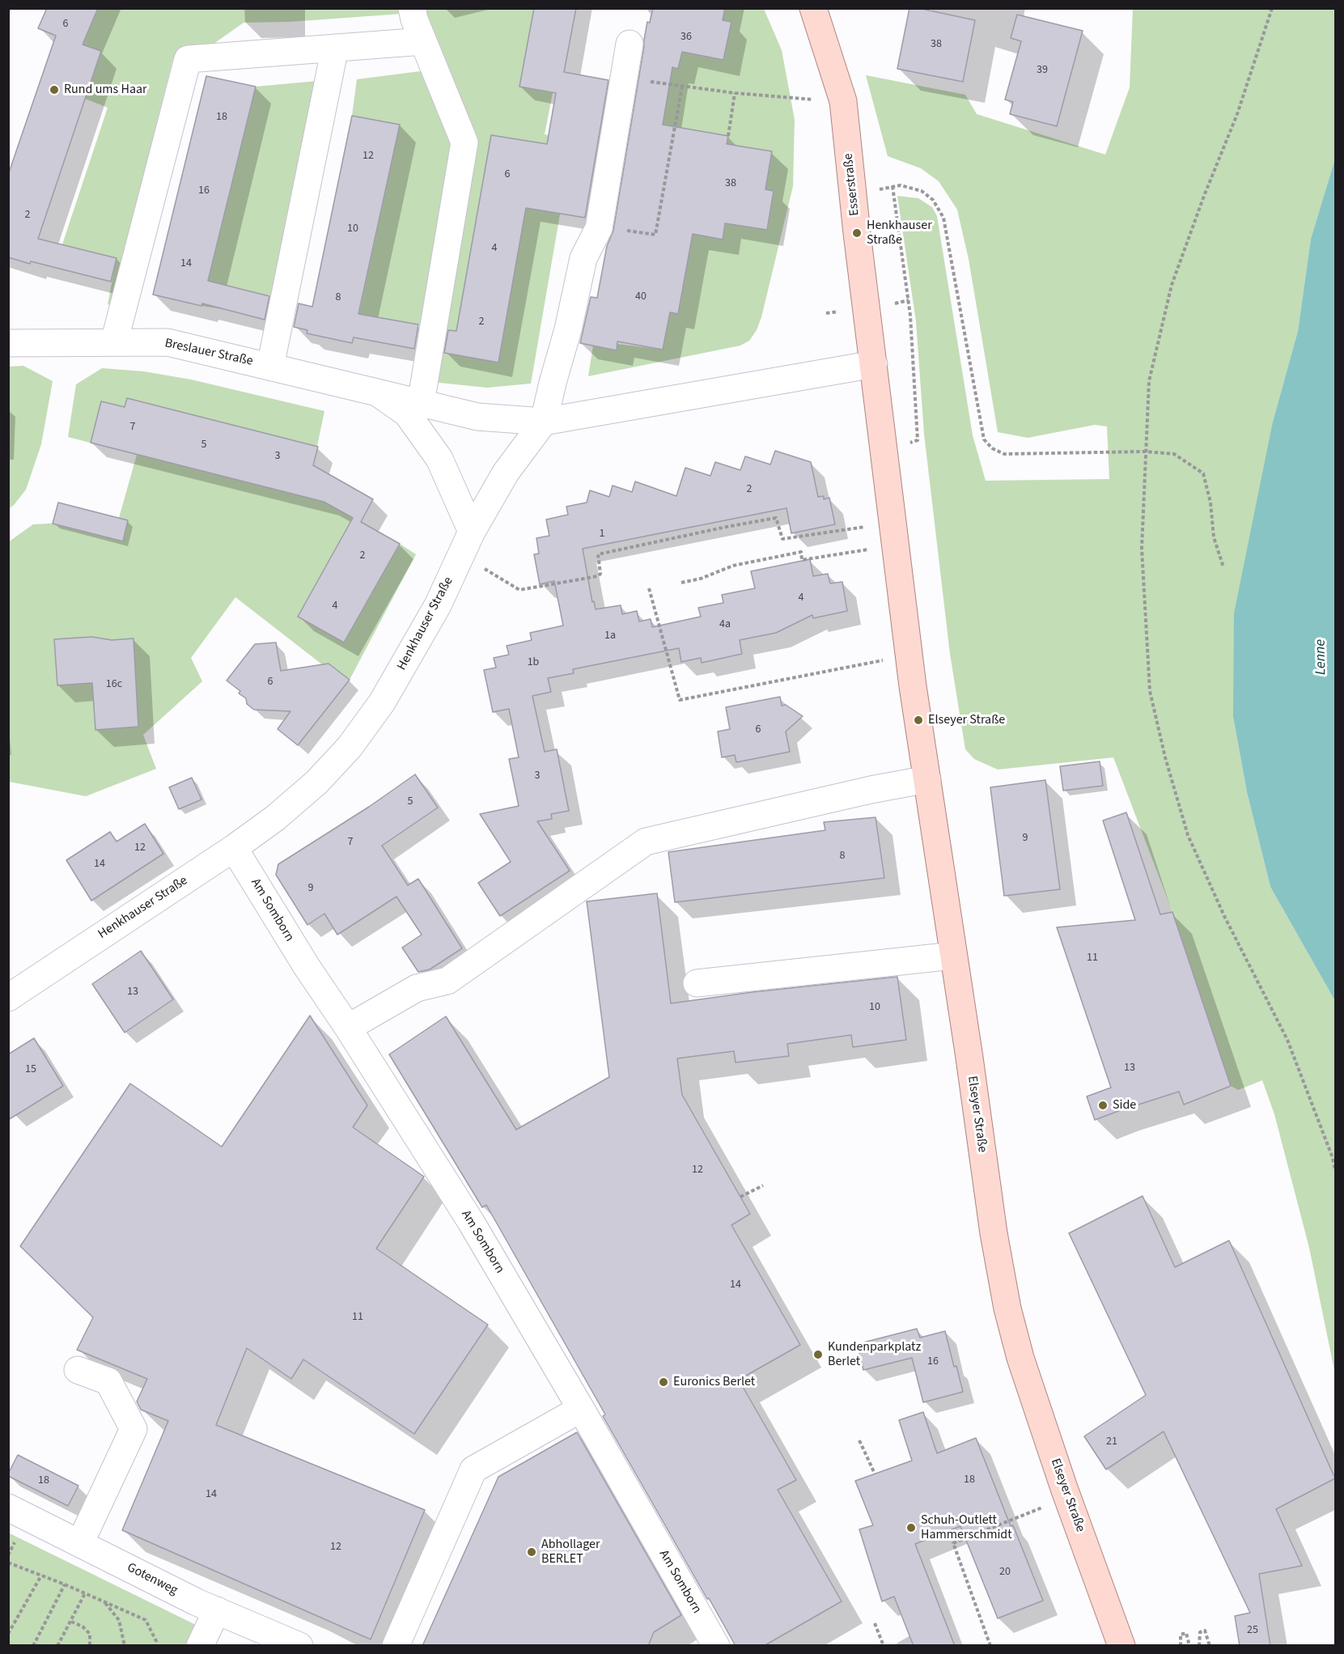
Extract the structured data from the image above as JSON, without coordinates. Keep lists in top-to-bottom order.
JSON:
{
  "streets": {
    "main road": ["Esserstraße", "Elseyer Straße"],
    "street": [
      "Breslauer Straße",
      "Henkhauser Straße",
      "Am Somborn",
      "Gotenweg"
    ]
  },
  "crossings": [
    ["Esserstraße", "Elseyer Straße"],
    ["Breslauer Straße", "Henkhauser Straße"],
    ["Henkhauser Straße", "Am Somborn"]
  ],
  "water": ["Lenne"],
  "places": [
    "Rund ums Haar",
    "Henkhauser Straße",
    "Elseyer Straße",
    "Side",
    "Kundenparkplatz Berlet",
    "Euronics Berlet",
    "Schuh-Outlett Hammerschmidt",
    "Abhollager BERLET"
  ],
  "house_numbers": [
    "6",
    "36",
    "38",
    "39",
    "18",
    "12",
    "6",
    "38",
    "16",
    "2",
    "10",
    "4",
    "14",
    "40",
    "8",
    "2",
    "7",
    "5",
    "3",
    "2",
    "1",
    "2",
    "4",
    "4",
    "4a",
    "1a",
    "1b",
    "6",
    "16c",
    "6",
    "3",
    "5",
    "9",
    "7",
    "12",
    "8",
    "14",
    "9",
    "11",
    "13",
    "10",
    "13",
    "15",
    "12",
    "14",
    "11",
    "16",
    "21",
    "18",
    "18",
    "14",
    "12",
    "20",
    "25"
  ]
}
